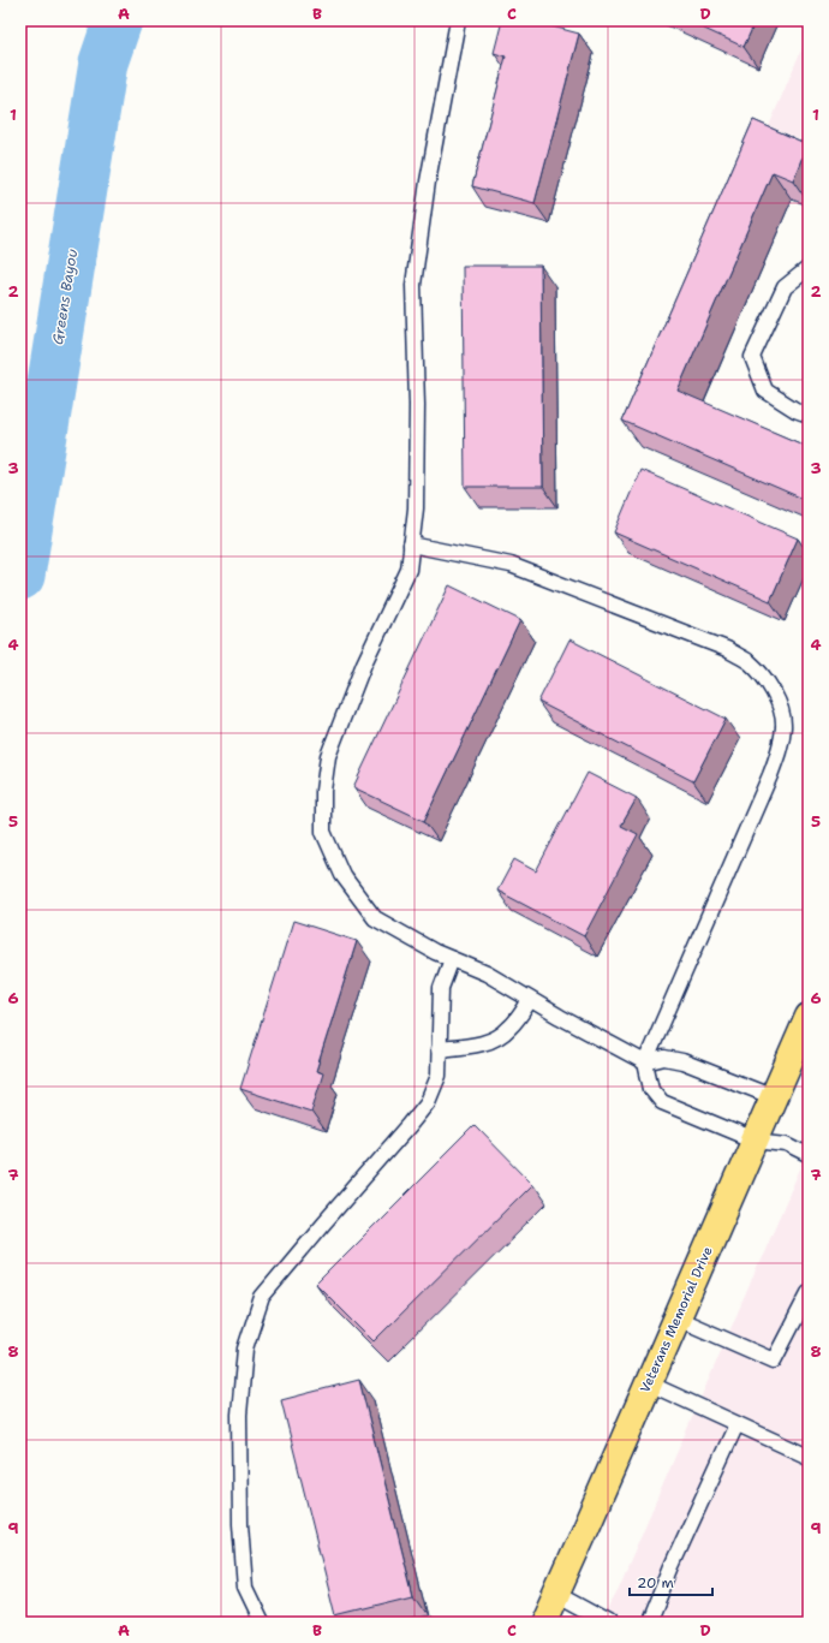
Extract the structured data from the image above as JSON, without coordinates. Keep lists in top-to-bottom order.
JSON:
{
  "streets": {
    "main road": ["Veterans Memorial Drive"]
  },
  "water": ["Greens Bayou"],
  "scale_bar": "20 m",
  "grid": {
    "columns": [
      "A",
      "B",
      "C",
      "D"
    ],
    "rows": [
      "1",
      "2",
      "3",
      "4",
      "5",
      "6",
      "7",
      "8",
      "9"
    ]
  }
}
